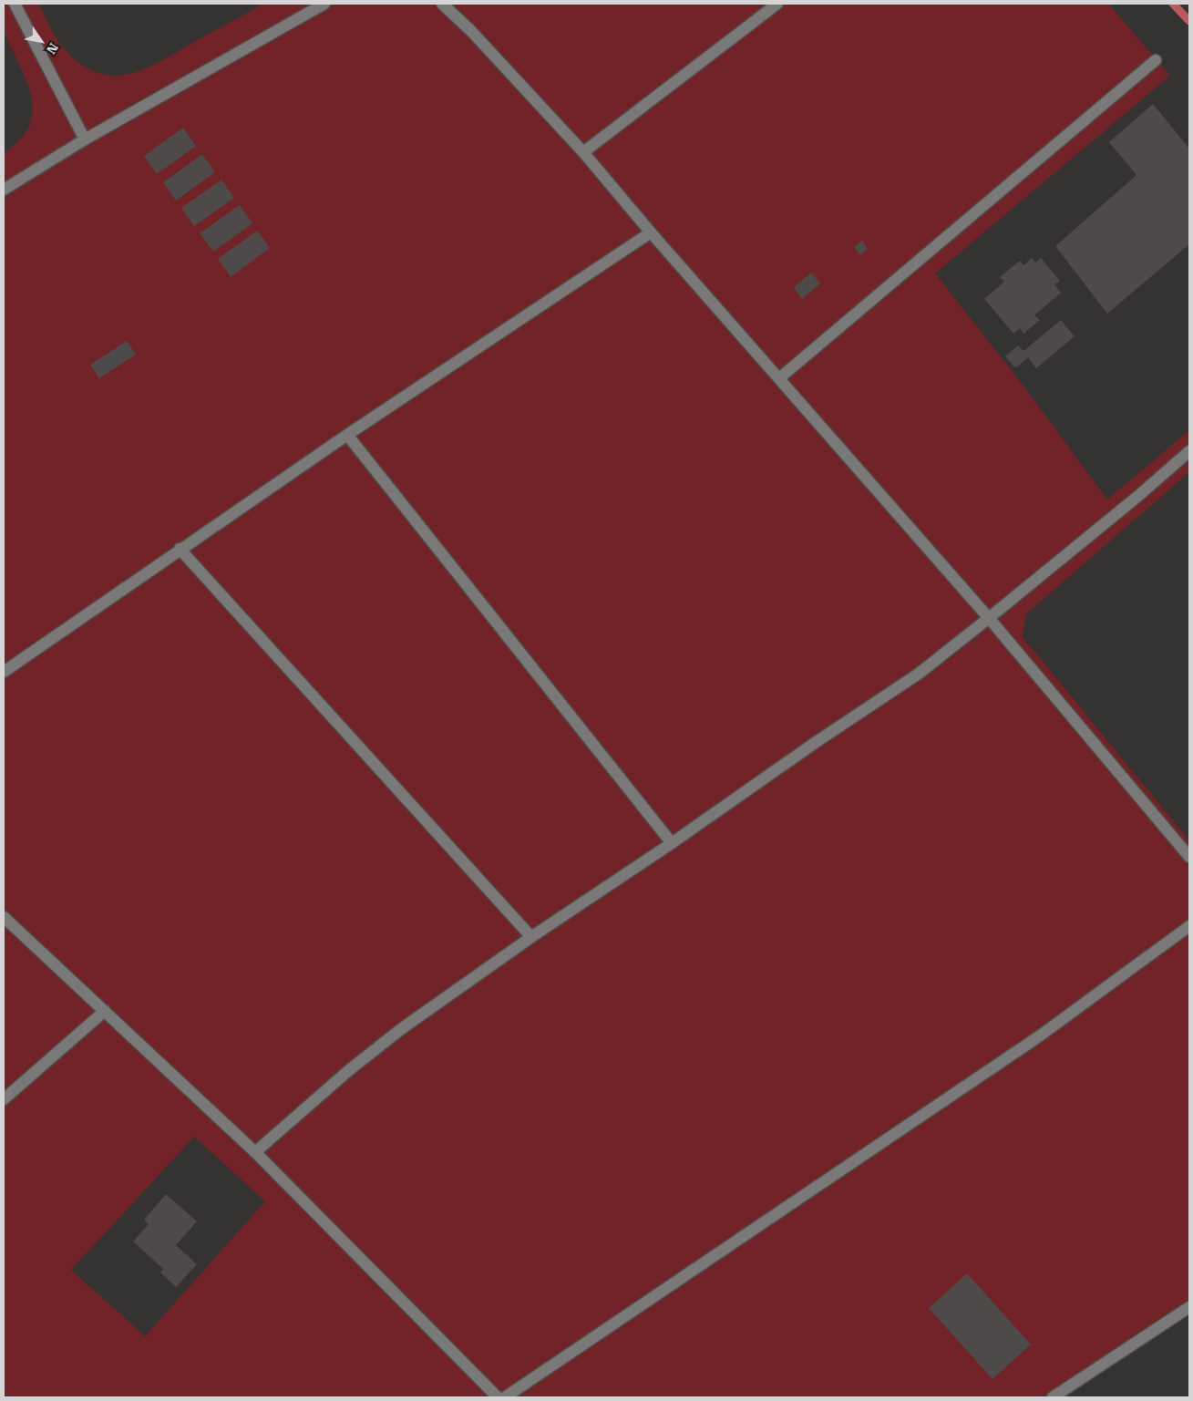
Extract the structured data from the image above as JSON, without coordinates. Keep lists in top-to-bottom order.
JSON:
{
  "north": "bottom right"
}
